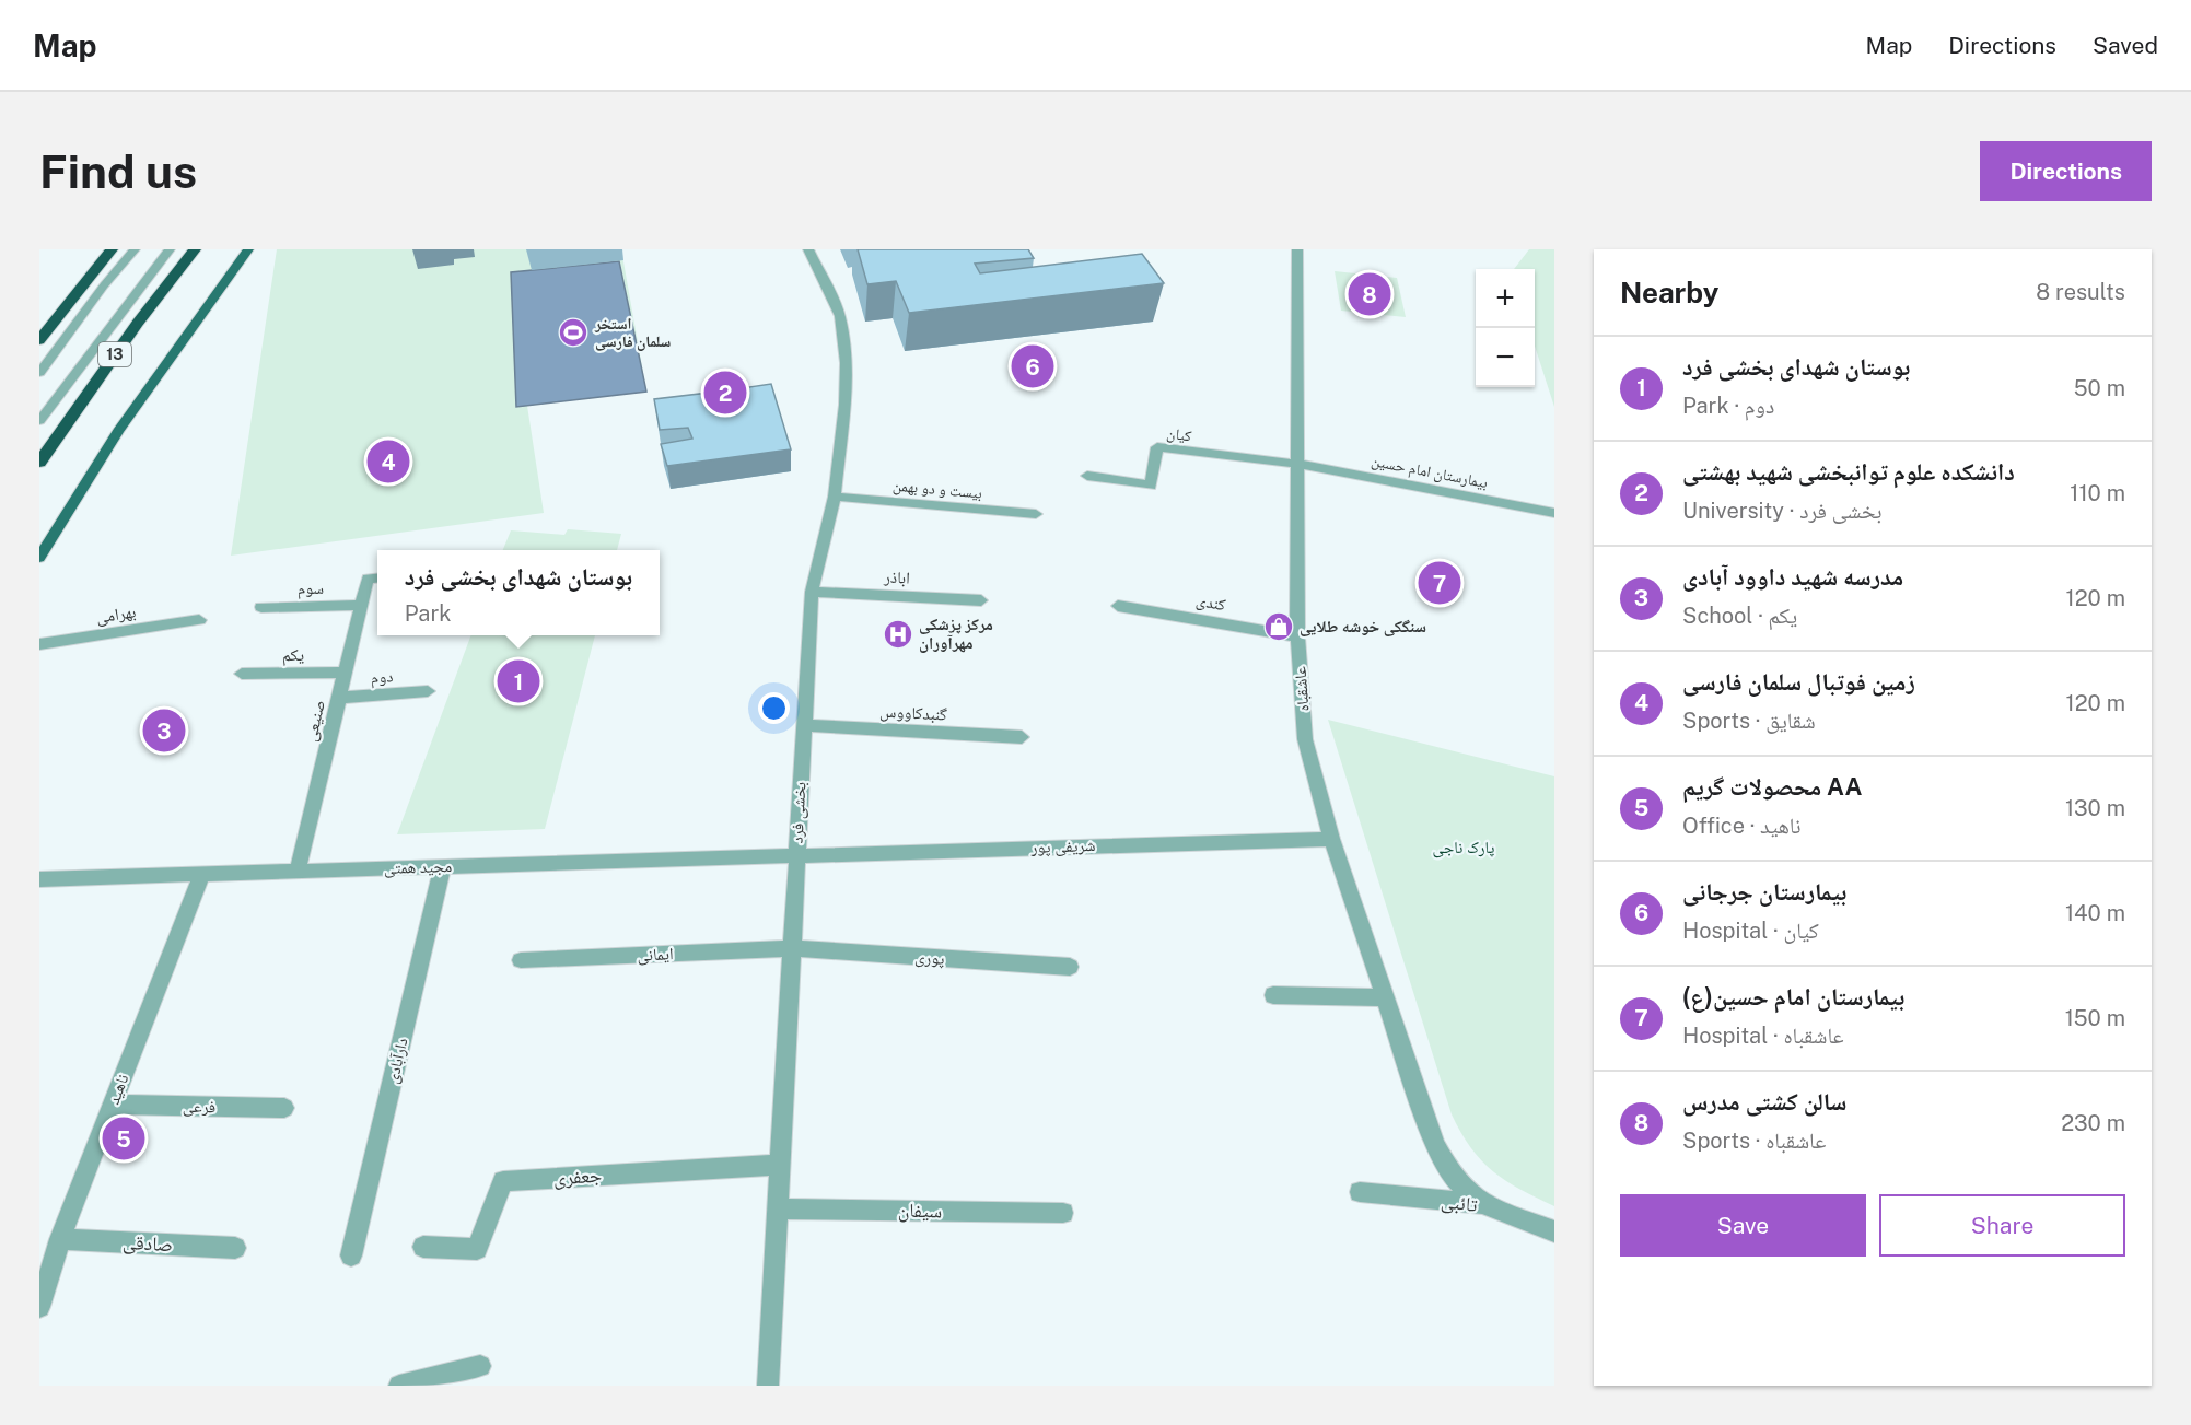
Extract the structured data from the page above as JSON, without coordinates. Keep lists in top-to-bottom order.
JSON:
{
  "streets": {
    "highway": ["13"],
    "street": [
      "کیان",
      "بیمارستان امام حسین",
      "بیست و دو بهمن",
      "اباذر",
      "سوم",
      "کندی",
      "بهرامی",
      "یکم",
      "دوم",
      "عاشقباه",
      "گنبدکاووس",
      "صنیعی",
      "بخشی فرد",
      "شریفی پور",
      "مجید همتی",
      "ایمانی",
      "پوری",
      "دارآبادی",
      "ناهید",
      "فرعی",
      "جعفری",
      "تائبی",
      "سیفان",
      "صادقی"
    ]
  },
  "crossings": [
    ["کیان", "بیمارستان امام حسین"],
    ["کیان", "عاشقباه"],
    ["بیمارستان امام حسین", "عاشقباه"],
    ["بیست و دو بهمن", "بخشی فرد"],
    ["اباذر", "بخشی فرد"],
    ["سوم", "صنیعی"],
    ["کندی", "عاشقباه"],
    ["یکم", "صنیعی"],
    ["دوم", "صنیعی"],
    ["عاشقباه", "شریفی پور"],
    ["عاشقباه", "تائبی"],
    ["گنبدکاووس", "بخشی فرد"],
    ["صنیعی", "مجید همتی"],
    ["بخشی فرد", "شریفی پور"],
    ["بخشی فرد", "مجید همتی"],
    ["بخشی فرد", "ایمانی"],
    ["بخشی فرد", "پوری"],
    ["بخشی فرد", "جعفری"],
    ["بخشی فرد", "سیفان"],
    ["شریفی پور", "مجید همتی"],
    ["مجید همتی", "دارآبادی"],
    ["مجید همتی", "ناهید"],
    ["ایمانی", "پوری"],
    ["ناهید", "فرعی"],
    ["ناهید", "صادقی"]
  ],
  "parks": ["پارک ناجی"],
  "places": {
    "sports": ["استخر سلمان فارسی"],
    "shop": ["سنگکی خوشه طلایی"],
    "hospital": ["مرکز پزشکی مهرآوران"]
  },
  "page": {
    "header": "Map",
    "nav": ["Map", "Directions", "Saved"],
    "buttons": [
      "Directions",
      ["Save", "Share"]
    ],
    "title": "Find us",
    "heading": ["Nearby", "8 results"],
    "map_buttons": ["+", "−"],
    "pins": [
      "8",
      "6",
      "2",
      "4",
      "7",
      "1",
      "3",
      "5"
    ],
    "list": [
      {
        "mark": "1",
        "name": "بوستان شهدای بخشی فرد",
        "note": "Park · دوم",
        "value": "50 m"
      },
      {
        "mark": "2",
        "name": "دانشکده علوم توانبخشی شهید بهشتی",
        "note": "University · بخشی فرد",
        "value": "110 m"
      },
      {
        "mark": "3",
        "name": "مدرسه شهید داوود آبادی",
        "note": "School · یکم",
        "value": "120 m"
      },
      {
        "mark": "4",
        "name": "زمین فوتبال سلمان فارسی",
        "note": "Sports · شقایق",
        "value": "120 m"
      },
      {
        "mark": "5",
        "name": "محصولات گریم AA",
        "note": "Office · ناهید",
        "value": "130 m"
      },
      {
        "mark": "6",
        "name": "بیمارستان جرجانی",
        "note": "Hospital · کیان",
        "value": "140 m"
      },
      {
        "mark": "7",
        "name": "بیمارستان امام حسین(ع)",
        "note": "Hospital · عاشقباه",
        "value": "150 m"
      },
      {
        "mark": "8",
        "name": "سالن کشتی مدرس",
        "note": "Sports · عاشقباه",
        "value": "230 m"
      }
    ],
    "popup": ["بوستان شهدای بخشی فرد", "Park"]
  }
}
